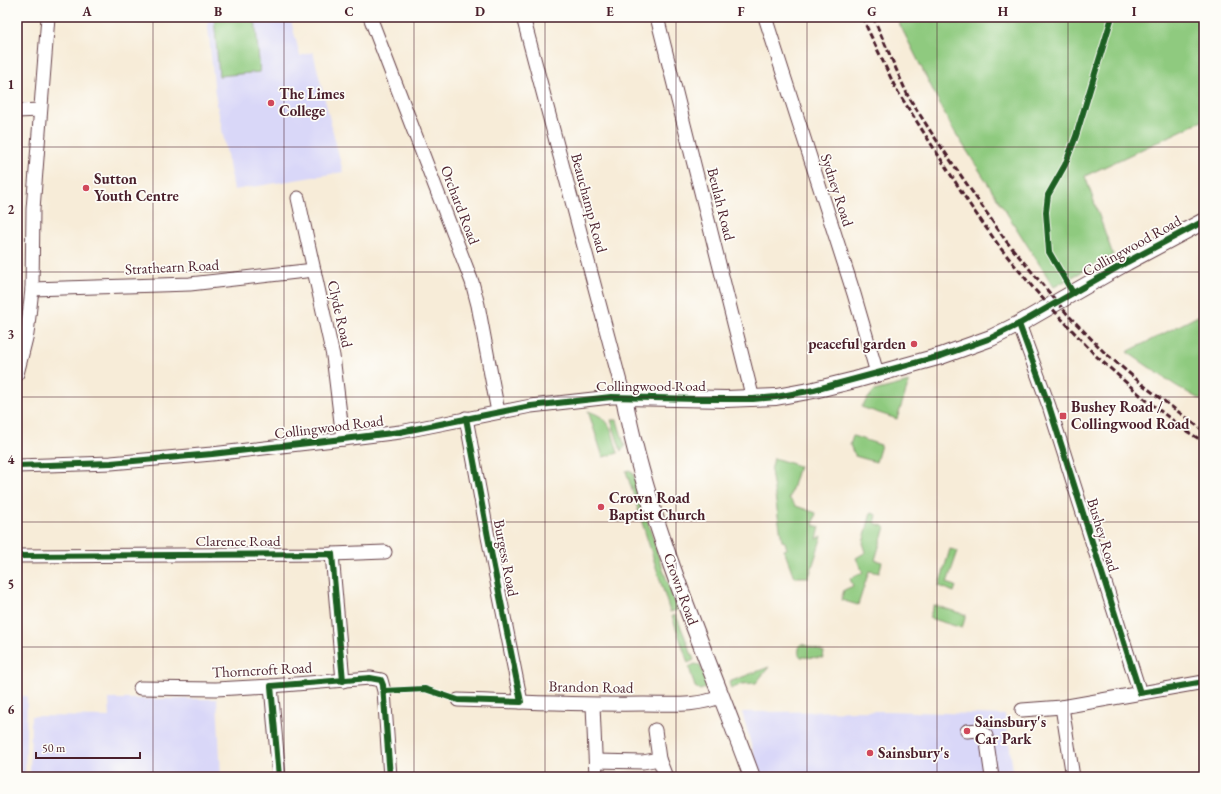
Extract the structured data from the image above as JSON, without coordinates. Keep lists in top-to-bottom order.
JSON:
{
  "streets": {
    "street": [
      "Sydney Road",
      "Beauchamp Road",
      "Beulah Road",
      "Orchard Road",
      "Collingwood Road",
      "Strathearn Road",
      "Clyde Road",
      "Bushey Road",
      "Clarence Road",
      "Burgess Road",
      "Crown Road",
      "Thorncroft Road",
      "Brandon Road"
    ]
  },
  "crossings": [
    ["Sydney Road", "Collingwood Road"],
    ["Beauchamp Road", "Collingwood Road"],
    ["Beauchamp Road", "Crown Road"],
    ["Beulah Road", "Collingwood Road"],
    ["Orchard Road", "Collingwood Road"],
    ["Collingwood Road", "Clyde Road"],
    ["Collingwood Road", "Bushey Road"],
    ["Collingwood Road", "Burgess Road"],
    ["Collingwood Road", "Crown Road"],
    ["Strathearn Road", "Clyde Road"],
    ["Burgess Road", "Brandon Road"],
    ["Crown Road", "Brandon Road"]
  ],
  "places": {
    "other": [
      "The Limes College",
      "Sutton Youth Centre",
      "peaceful garden",
      "Crown Road Baptist Church",
      "Sainsbury's Car Park",
      "Sainsbury's"
    ],
    "transit": ["Bushey Road / Collingwood Road"]
  },
  "scale_bar": "50 m",
  "grid": {
    "columns": [
      "A",
      "B",
      "C",
      "D",
      "E",
      "F",
      "G",
      "H",
      "I"
    ],
    "rows": [
      "1",
      "2",
      "3",
      "4",
      "5",
      "6"
    ]
  }
}
